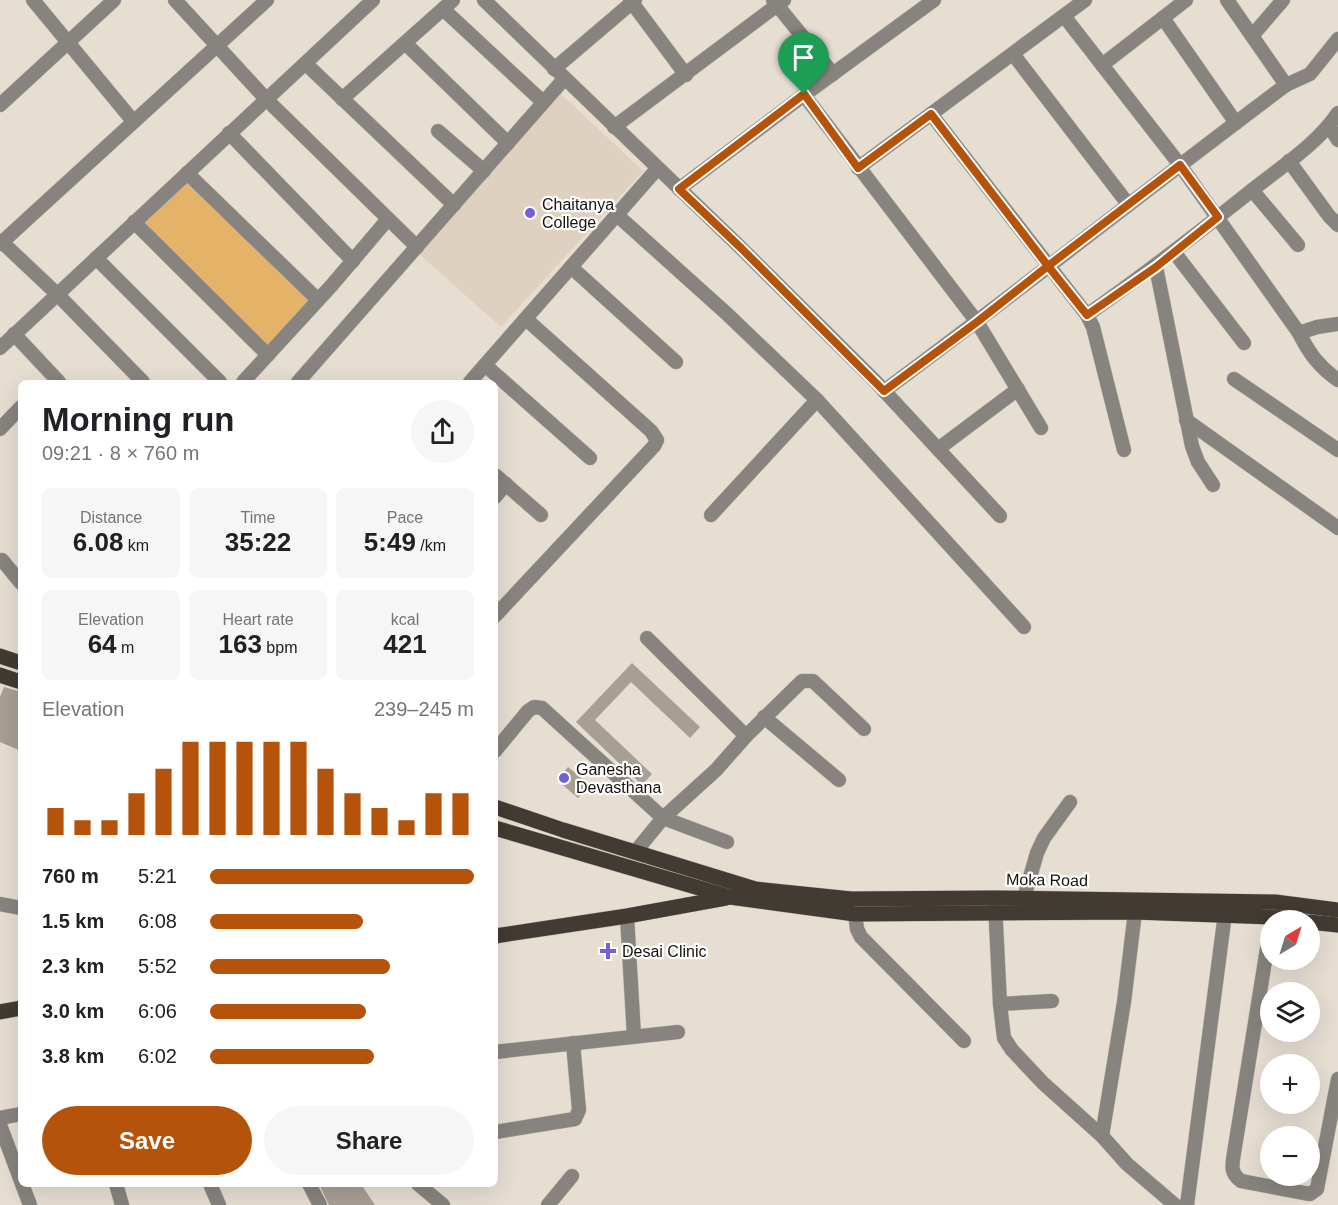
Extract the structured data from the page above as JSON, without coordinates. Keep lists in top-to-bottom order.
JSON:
{
  "streets": {
    "main road": ["Moka Road"]
  },
  "places": {
    "other": ["Chaitanya College", "Ganesha Devasthana"],
    "health": ["Desai Clinic"]
  },
  "north": "top right",
  "page": {
    "heading": ["Morning run", "09:21 · 8 × 760 m"],
    "stats": [
      ["Distance", "6.08 km"],
      ["Time", "35:22"],
      ["Pace", "5:49 /km"],
      ["Elevation", "64 m"],
      ["Heart rate", "163 bpm"],
      ["kcal", "421"]
    ],
    "chart": ["Elevation", "239–245 m"],
    "list": [
      {
        "name": "760 m",
        "note": "5:21"
      },
      {
        "name": "1.5 km",
        "note": "6:08"
      },
      {
        "name": "2.3 km",
        "note": "5:52"
      },
      {
        "name": "3.0 km",
        "note": "6:06"
      },
      {
        "name": "3.8 km",
        "note": "6:02"
      }
    ],
    "map_buttons": ["+", "−"],
    "buttons": ["Save", "Share"]
  }
}
